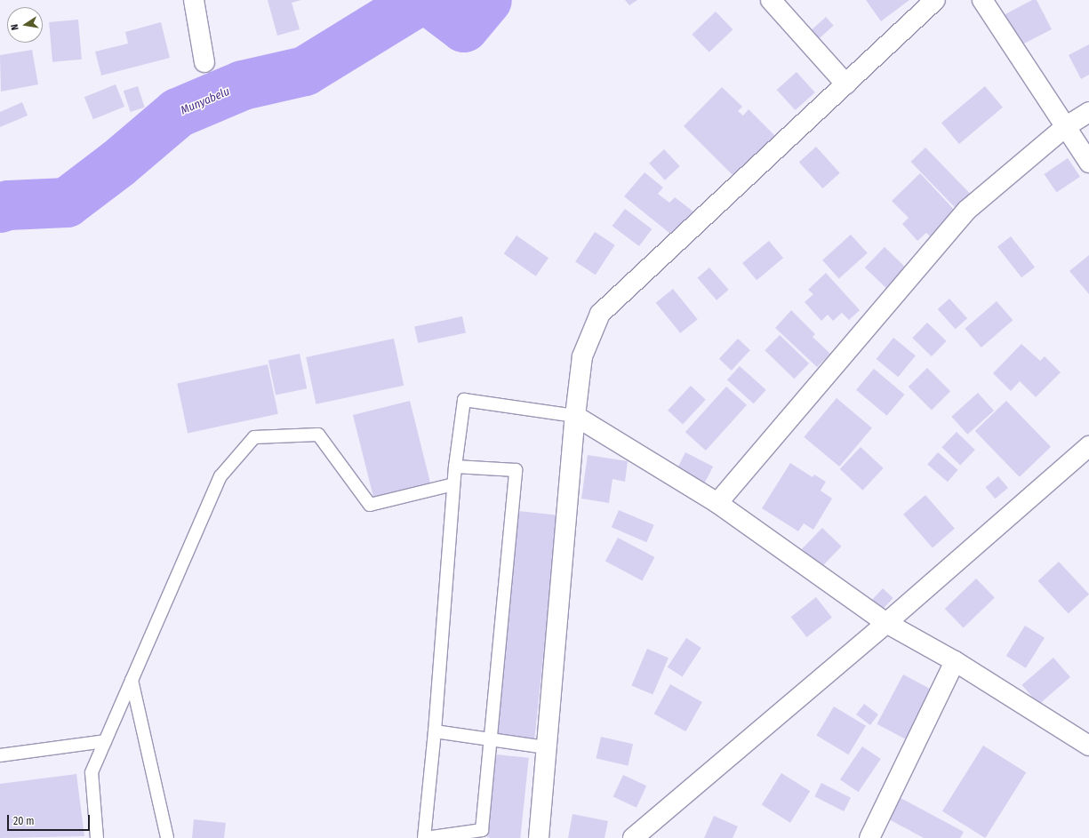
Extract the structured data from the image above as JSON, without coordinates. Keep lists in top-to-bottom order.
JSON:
{
  "water": ["Munyabelu"],
  "scale_bar": "20 m",
  "north": "left"
}
